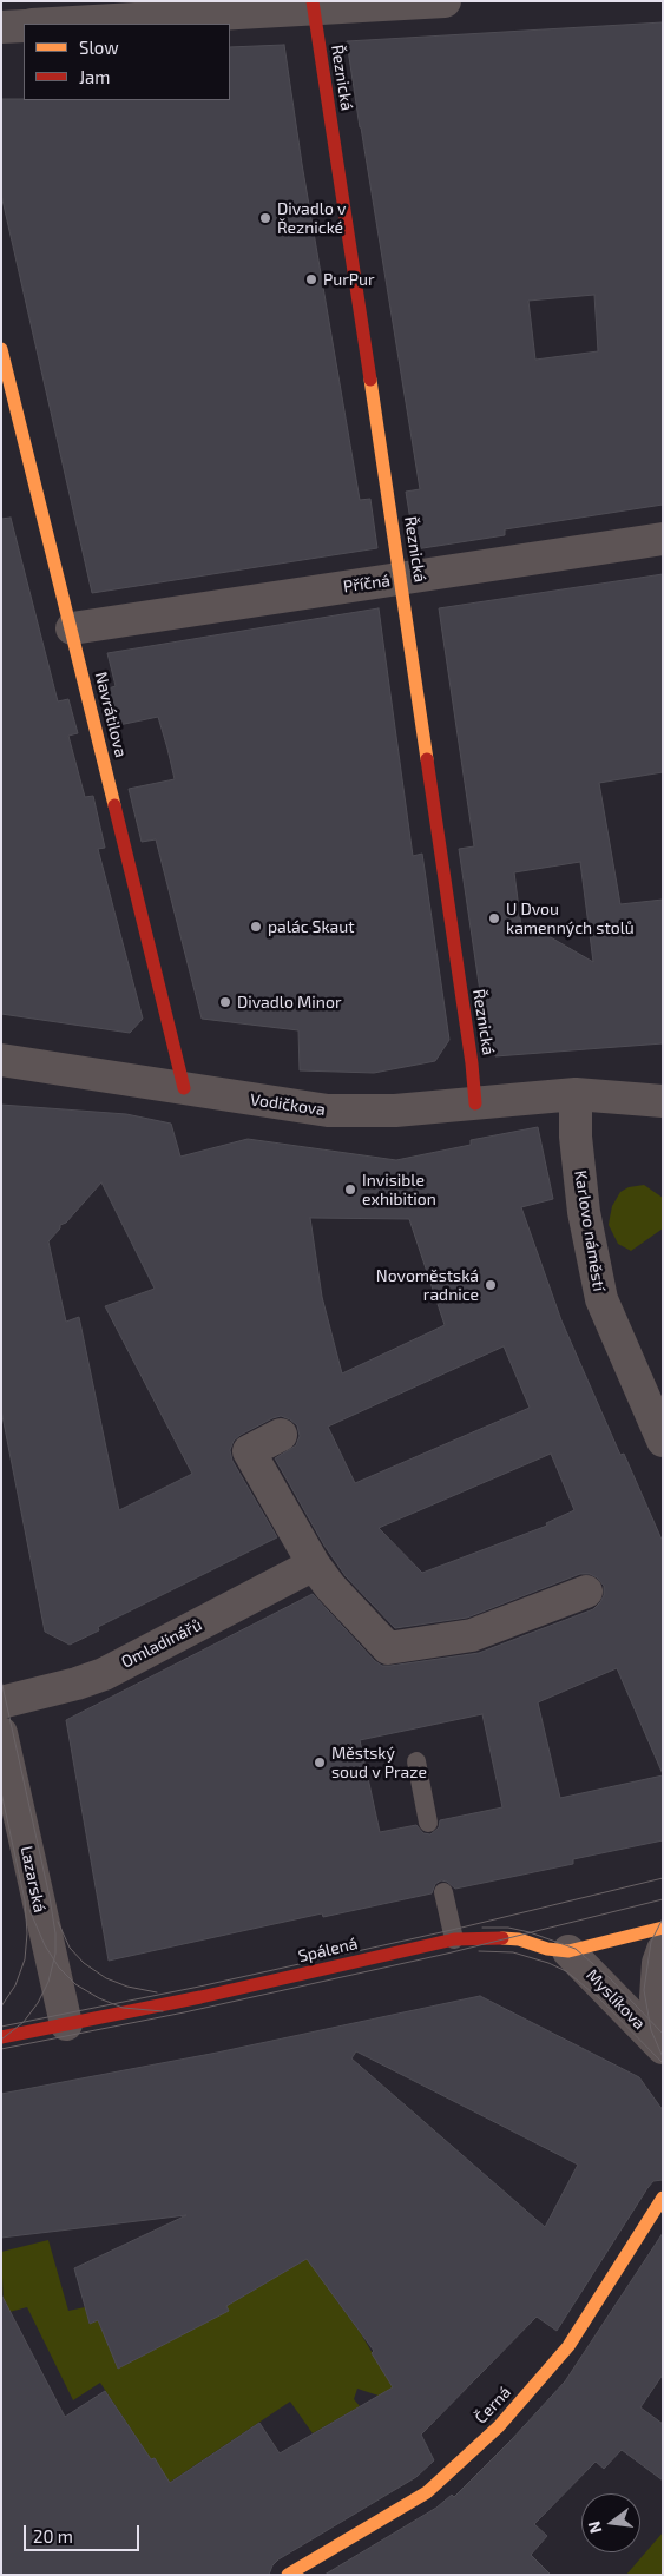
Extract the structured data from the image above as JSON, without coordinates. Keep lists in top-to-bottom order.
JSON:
{
  "streets": {
    "street": [
      "Řeznická",
      "Příčná",
      "Navrátilova",
      "Vodičkova",
      "Karlovo náměstí",
      "Omladinářů",
      "Lazarská",
      "Spálená",
      "Myslíkova",
      "Černá"
    ]
  },
  "crossings": [
    ["Řeznická", "Příčná"],
    ["Řeznická", "Vodičkova"],
    ["Příčná", "Navrátilova"],
    ["Navrátilova", "Vodičkova"],
    ["Vodičkova", "Karlovo náměstí"],
    ["Lazarská", "Spálená"],
    ["Spálená", "Myslíkova"]
  ],
  "places": [
    "Divadlo v Řeznické",
    "PurPur",
    "U Dvou kamenných stolů",
    "palác Skaut",
    "Divadlo Minor",
    "Invisible exhibition",
    "Novoměstská radnice",
    "Městský soud v Praze"
  ],
  "legend": ["Slow", "Jam"],
  "scale_bar": "20 m",
  "north": "left"
}
